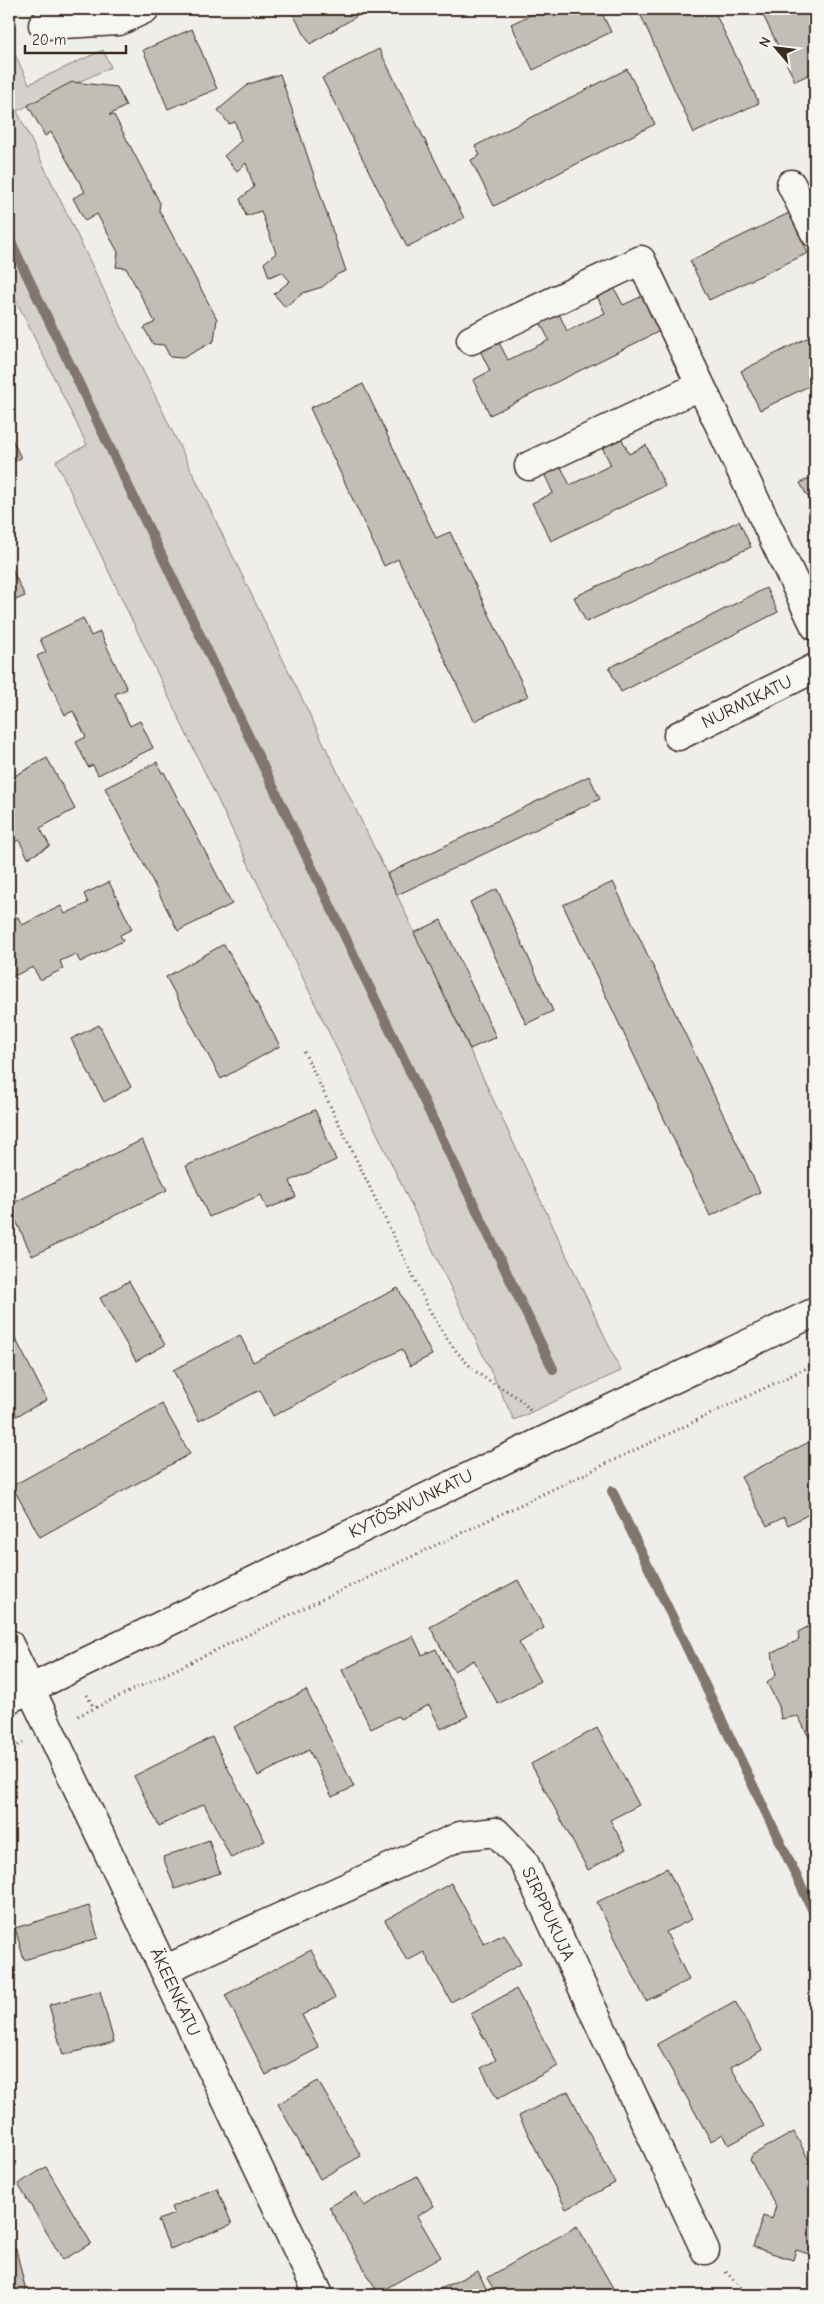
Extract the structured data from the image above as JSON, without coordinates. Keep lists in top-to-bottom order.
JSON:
{
  "streets": {
    "street": [
      "NURMIKATU",
      "KYTÖSAVUNKATU",
      "SIRPPUKUJA",
      "ÄKEENKATU"
    ]
  },
  "crossings": [
    ["KYTÖSAVUNKATU", "ÄKEENKATU"],
    ["SIRPPUKUJA", "ÄKEENKATU"]
  ],
  "scale_bar": "20 m",
  "north": "top left"
}
